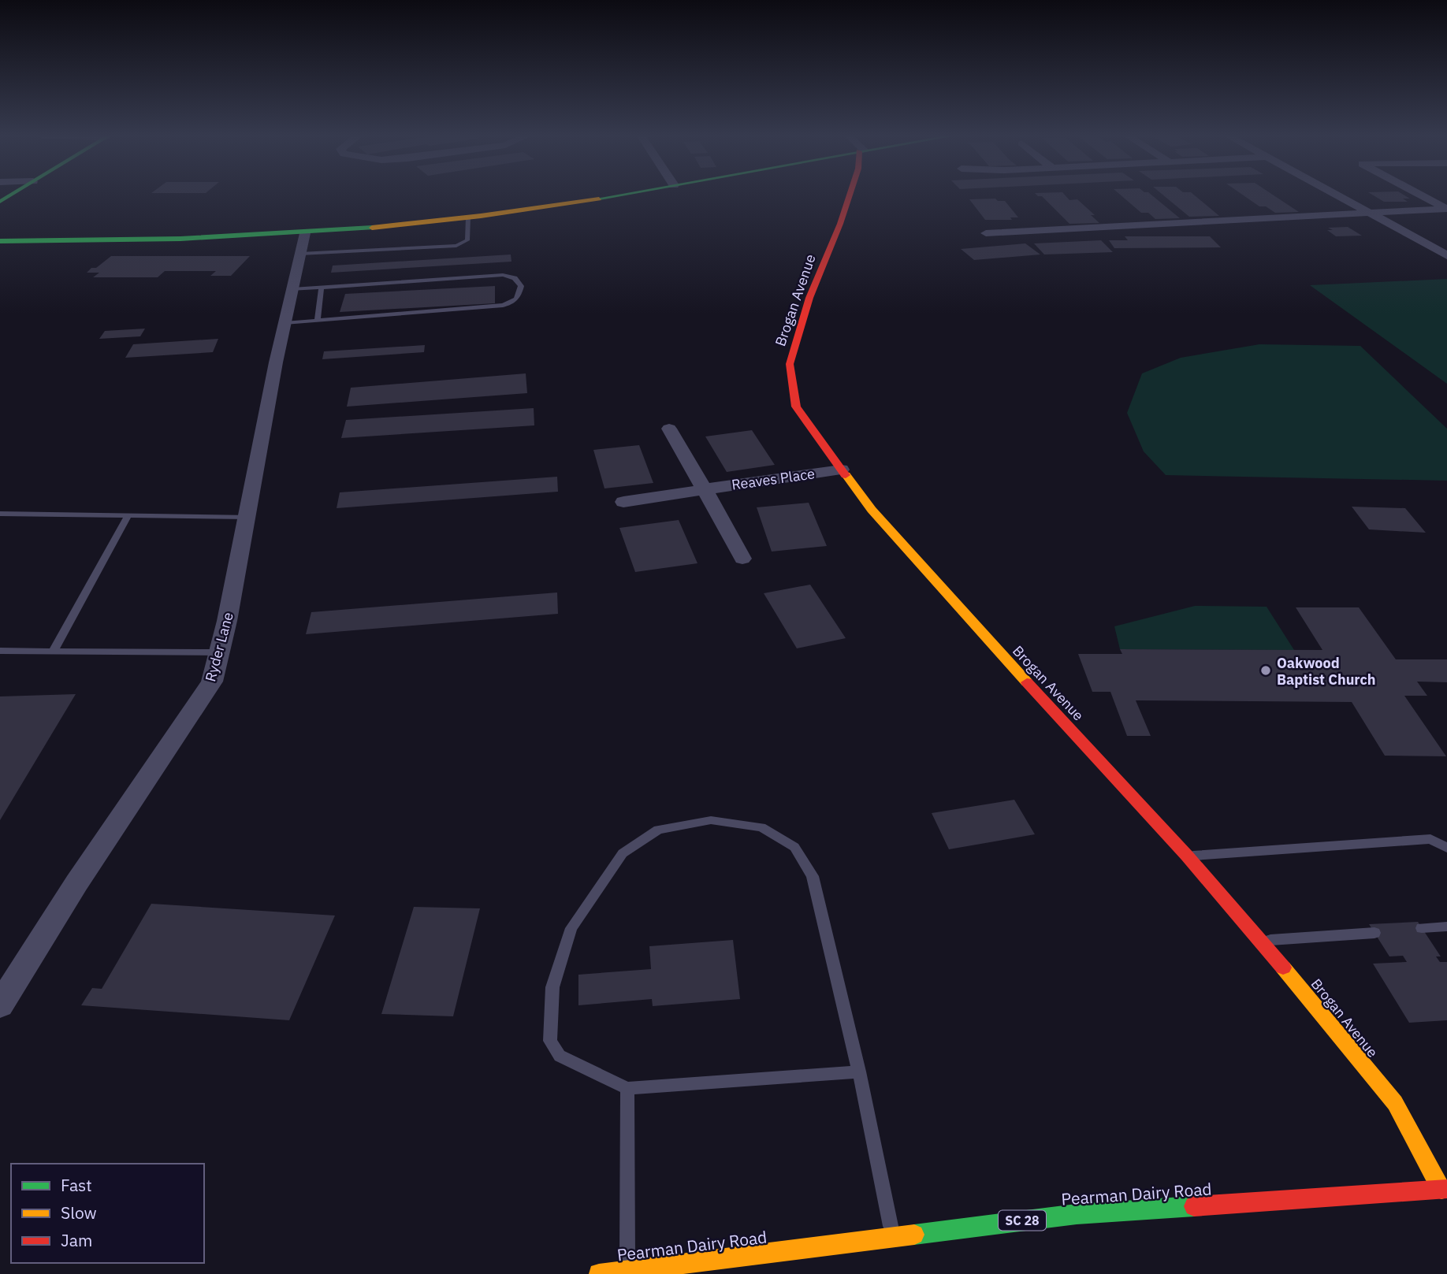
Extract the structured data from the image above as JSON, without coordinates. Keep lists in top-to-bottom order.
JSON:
{
  "streets": {
    "main road": ["Brogan Avenue", "Pearman Dairy Road", "SC 28"],
    "street": ["Reaves Place", "Ryder Lane"]
  },
  "crossings": [
    ["Brogan Avenue", "Reaves Place"],
    ["Brogan Avenue", "Pearman Dairy Road"]
  ],
  "places": ["Oakwood Baptist Church"],
  "legend": ["Fast", "Slow", "Jam"]
}
